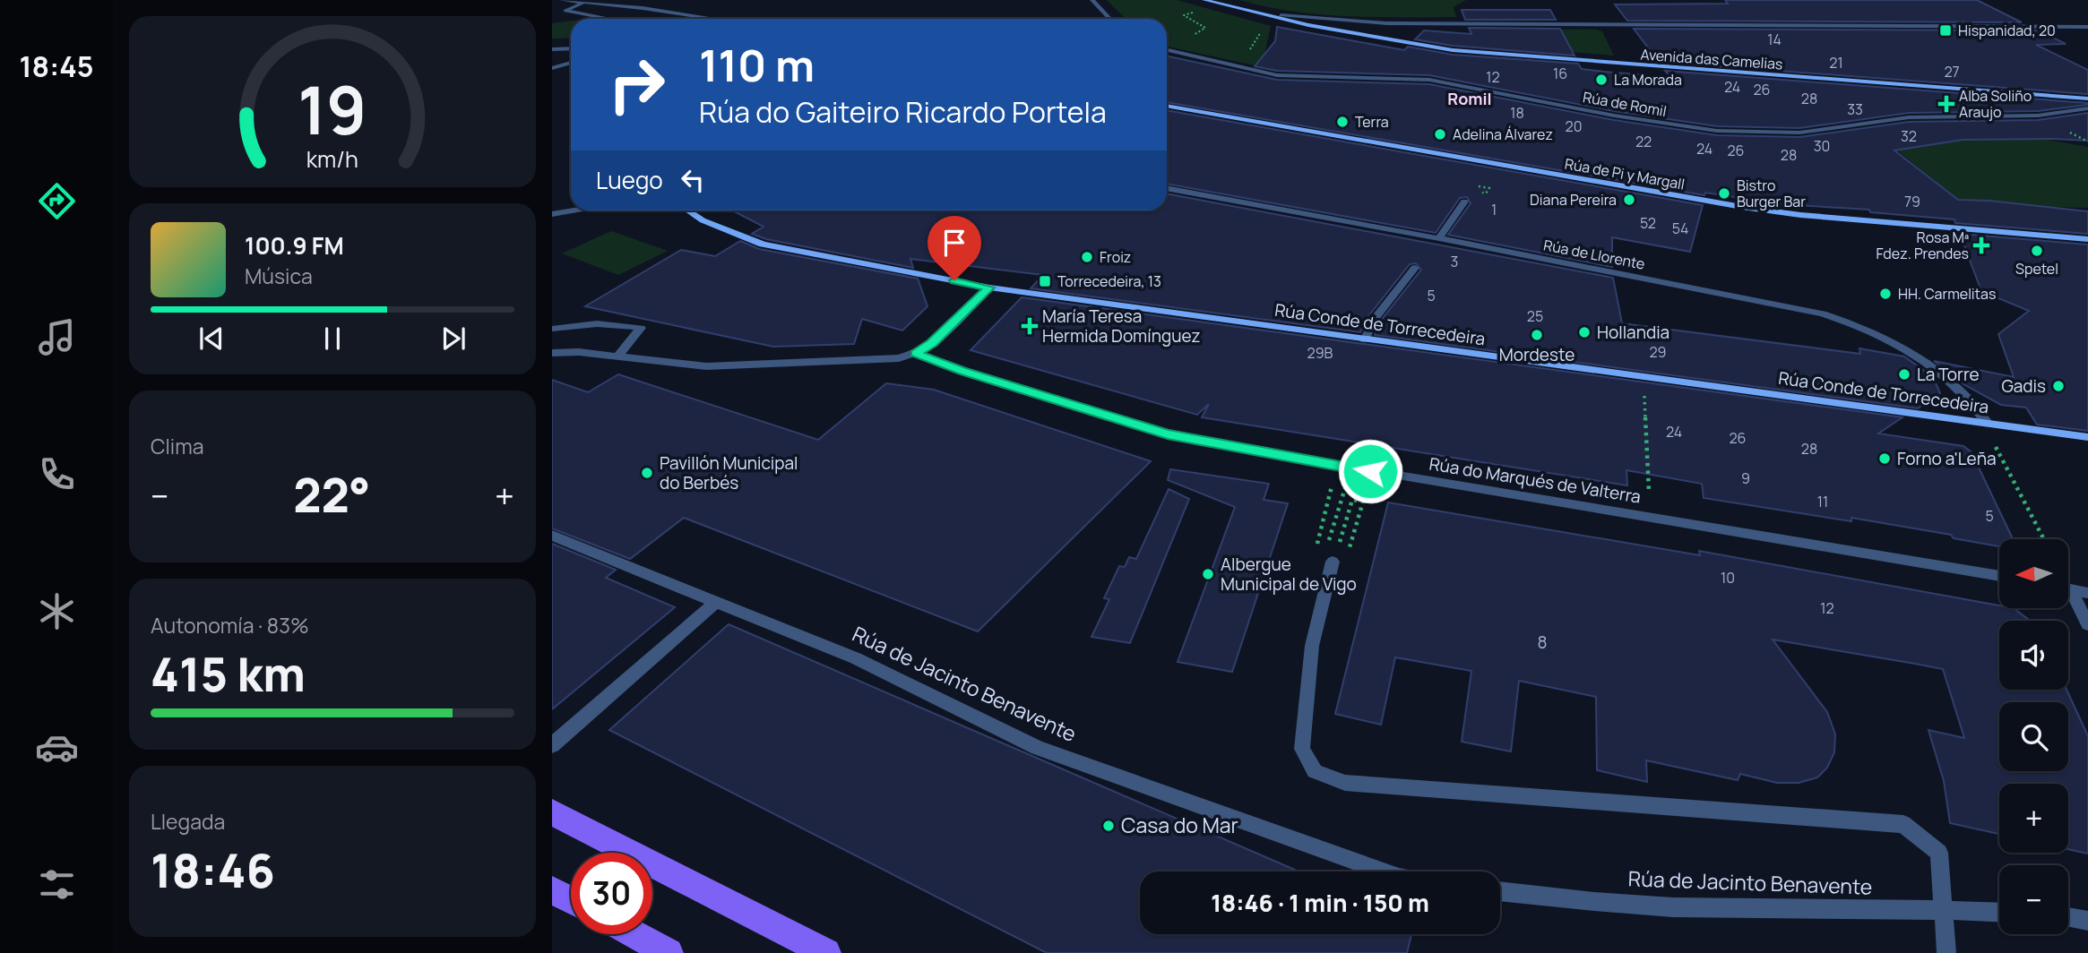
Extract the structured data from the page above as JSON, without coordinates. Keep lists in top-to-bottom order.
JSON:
{
  "streets": {
    "main road": ["Avenida das Camelias", "Rúa de Pi y Margall", "Rúa Conde de Torrecedeira"],
    "street": [
      "Rúa de Romil",
      "Rúa de Llorente",
      "Rúa do Marqués de Valterra",
      "Rúa de Jacinto Benavente"
    ]
  },
  "crossings": [
    ["Rúa de Llorente", "Rúa Conde de Torrecedeira"]
  ],
  "districts": ["Romil"],
  "places": {
    "transit": ["Hispanidad, 20", "Torrecedeira, 13"],
    "other": [
      "La Morada",
      "Terra",
      "Adelina Álvarez",
      "Bistro Burger Bar",
      "Diana Pereira",
      "Spetel",
      "Froiz",
      "HH. Carmelitas",
      "Hollandia",
      "Mordeste",
      "La Torre",
      "Gadis",
      "Forno a'Leña",
      "Pavillón Municipal do Berbés",
      "Albergue Municipal de Vigo",
      "Casa do Mar"
    ],
    "health": ["Alba Soliño Araujo", "Rosa Mª Fdez. Prendes", "María Teresa Hermida Domínguez"]
  },
  "house_numbers": [
    "14",
    "21",
    "27",
    "16",
    "12",
    "24",
    "26",
    "28",
    "33",
    "18",
    "20",
    "32",
    "22",
    "30",
    "24",
    "26",
    "28",
    "79",
    "1",
    "52",
    "54",
    "3",
    "5",
    "25",
    "29",
    "29B",
    "24",
    "26",
    "28",
    "9",
    "11",
    "5",
    "10",
    "12",
    "8"
  ],
  "north": "left",
  "page": {
    "tabs": "18:45",
    "turn": ["110 m", "Rúa do Gaiteiro Ricardo Portela"],
    "then": "Luego",
    "song": ["100.9 FM", "Música"],
    "tile": [
      "Clima",
      ["Autonomía · 83%", "415 km"],
      ["Llegada", "18:46"]
    ],
    "heat": ["−", "22°", "+"],
    "map_buttons": ["+", "−"],
    "limit": "30",
    "trip": "18:46 · 1 min · 150 m",
    "gauge": ["19", "km/h"]
  }
}
